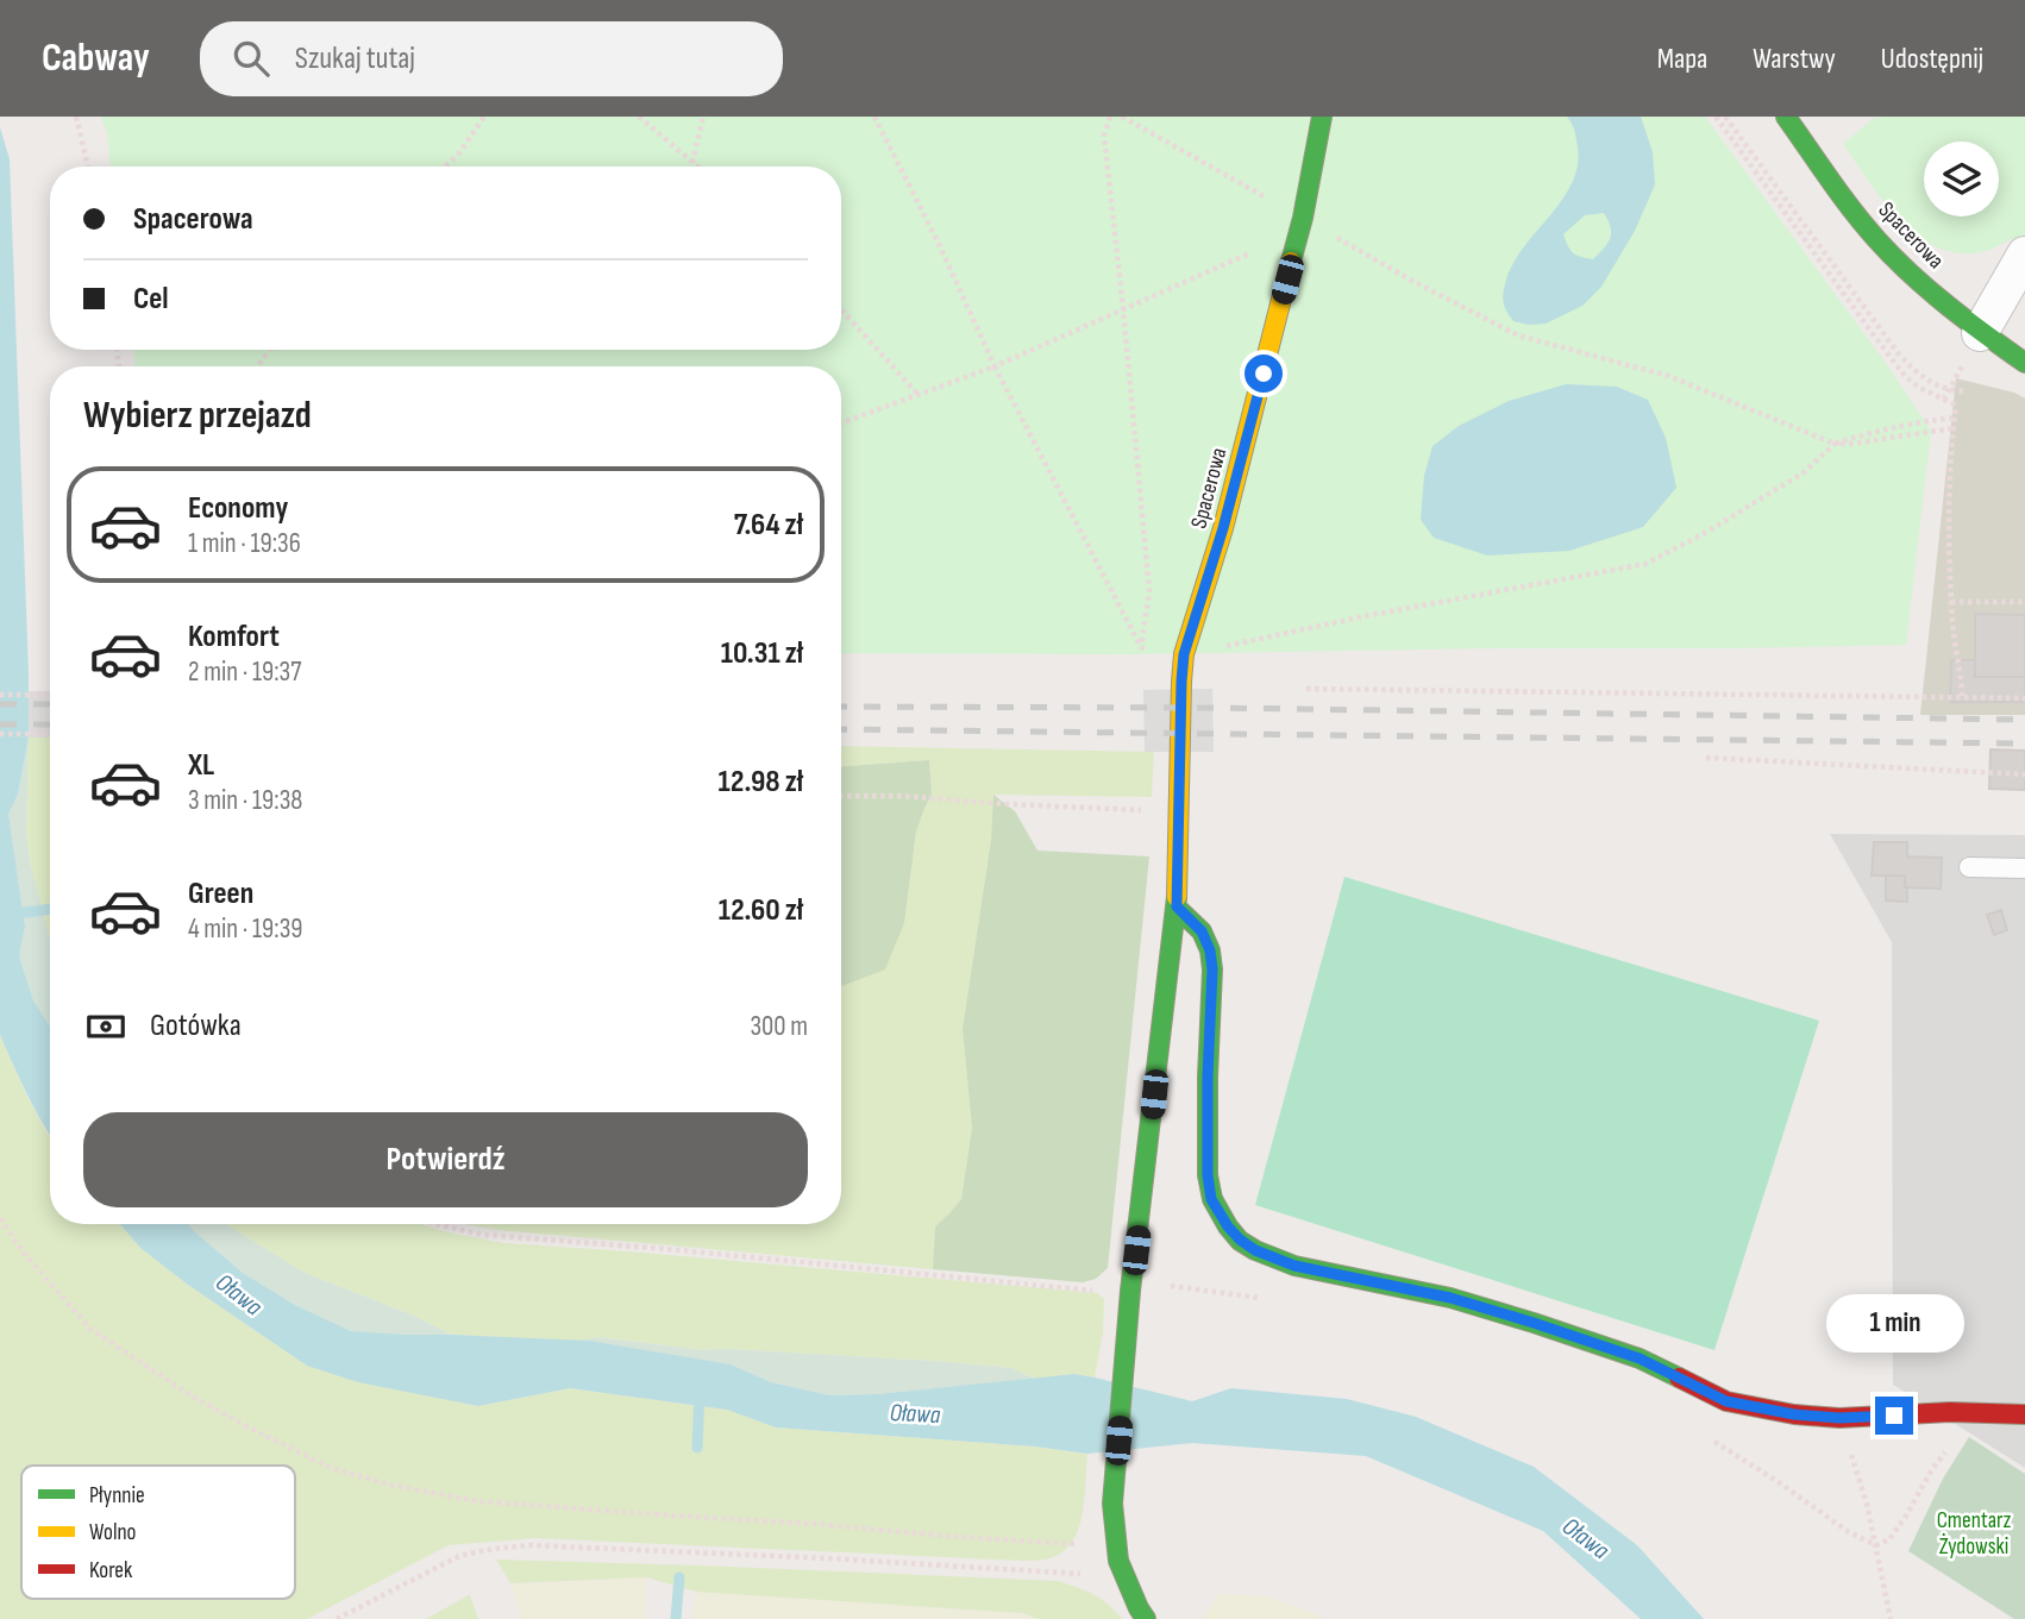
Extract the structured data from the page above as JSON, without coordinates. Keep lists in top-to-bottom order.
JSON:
{
  "streets": {
    "street": ["Spacerowa"]
  },
  "water": ["Oława"],
  "parks": ["Cmentarz Żydowski"],
  "legend": ["Płynnie", "Wolno", "Korek"],
  "page": {
    "header": "Cabway",
    "search": "Szukaj tutaj",
    "nav": ["Mapa", "Warstwy", "Udostępnij"],
    "banner": ["Spacerowa", "Cel"],
    "heading": "Wybierz przejazd",
    "list": [
      {
        "name": "Economy",
        "note": "1 min · 19:36",
        "value": "7.64 zł"
      },
      {
        "name": "Komfort",
        "note": "2 min · 19:37",
        "value": "10.31 zł"
      },
      {
        "name": "XL",
        "note": "3 min · 19:38",
        "value": "12.98 zł"
      },
      {
        "name": "Green",
        "note": "4 min · 19:39",
        "value": "12.60 zł"
      }
    ],
    "pay": ["Gotówka", "300 m"],
    "buttons": "Potwierdź",
    "bubble": "1 min"
  }
}
